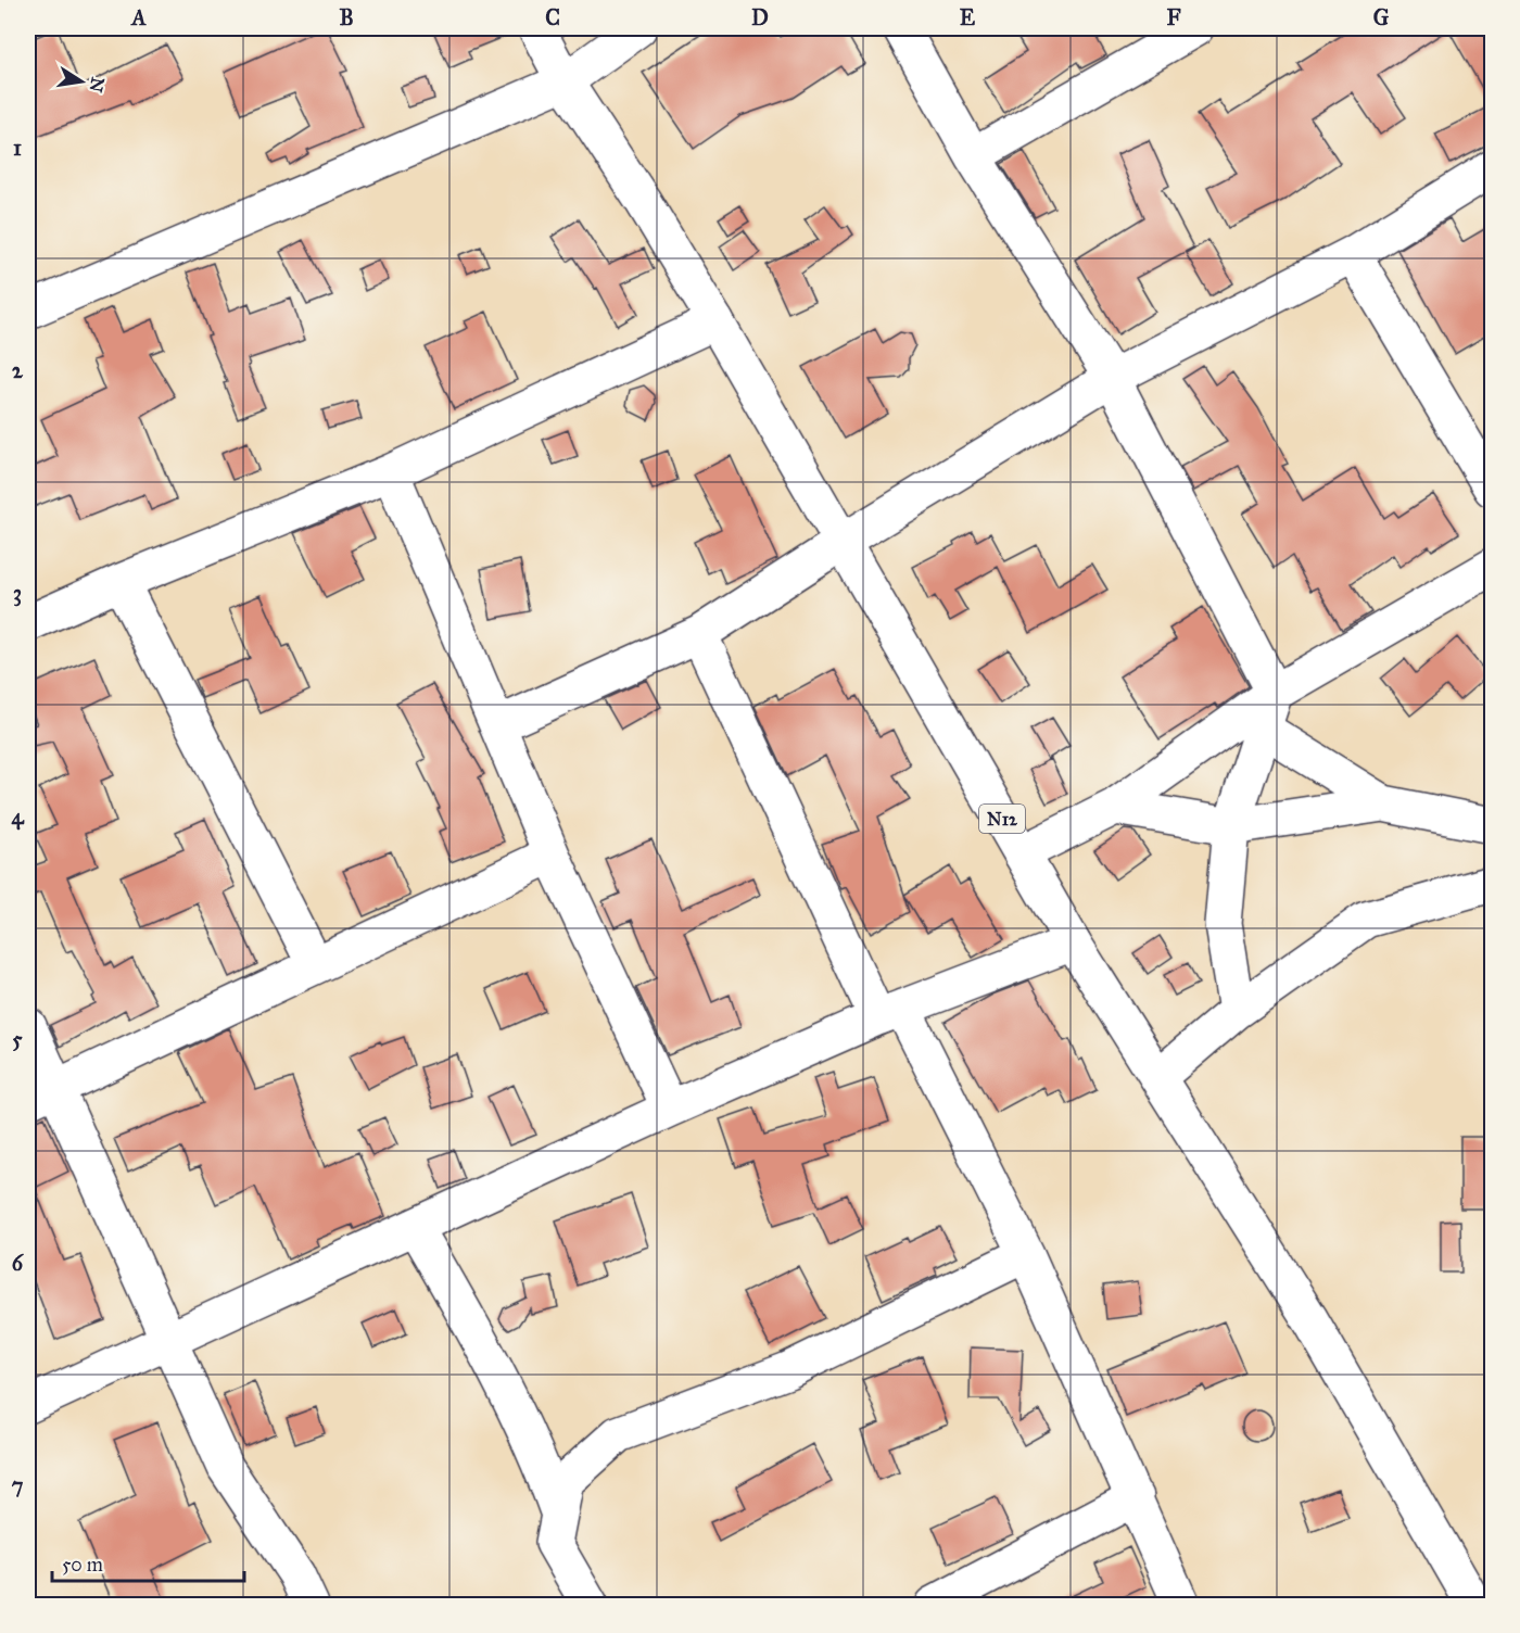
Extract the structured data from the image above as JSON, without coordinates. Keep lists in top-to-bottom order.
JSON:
{
  "streets": {
    "street": ["N12"]
  },
  "scale_bar": "50 m",
  "north": "right",
  "grid": {
    "columns": [
      "A",
      "B",
      "C",
      "D",
      "E",
      "F",
      "G"
    ],
    "rows": [
      "1",
      "2",
      "3",
      "4",
      "5",
      "6",
      "7"
    ]
  }
}
